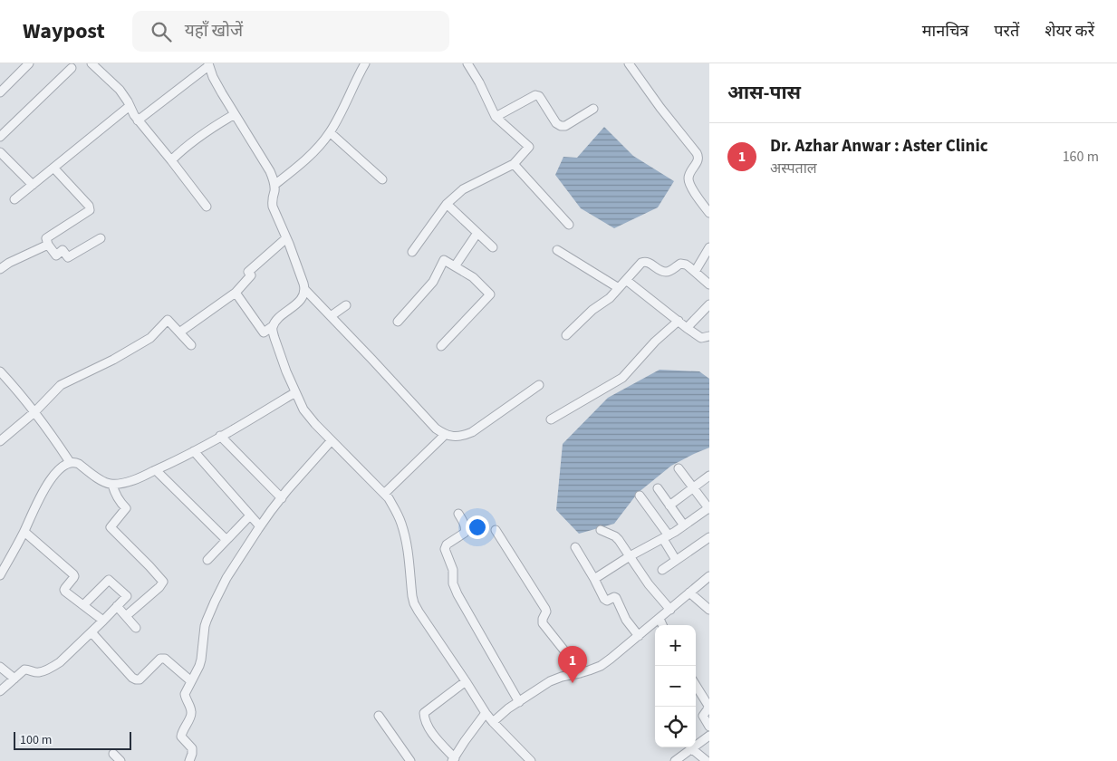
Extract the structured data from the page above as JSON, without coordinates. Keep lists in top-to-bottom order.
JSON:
{
  "scale_bar": "100 m",
  "page": {
    "header": "Waypost",
    "search": "यहाँ खोजें",
    "nav": ["मानचित्र", "परतें", "शेयर करें"],
    "heading": "आस-पास",
    "list": [
      {
        "mark": "1",
        "name": "Dr. Azhar Anwar : Aster Clinic",
        "note": "अस्पताल",
        "value": "160 m"
      }
    ],
    "map_buttons": ["+", "−"],
    "pins": "1",
    "scale": "100 m"
  }
}
